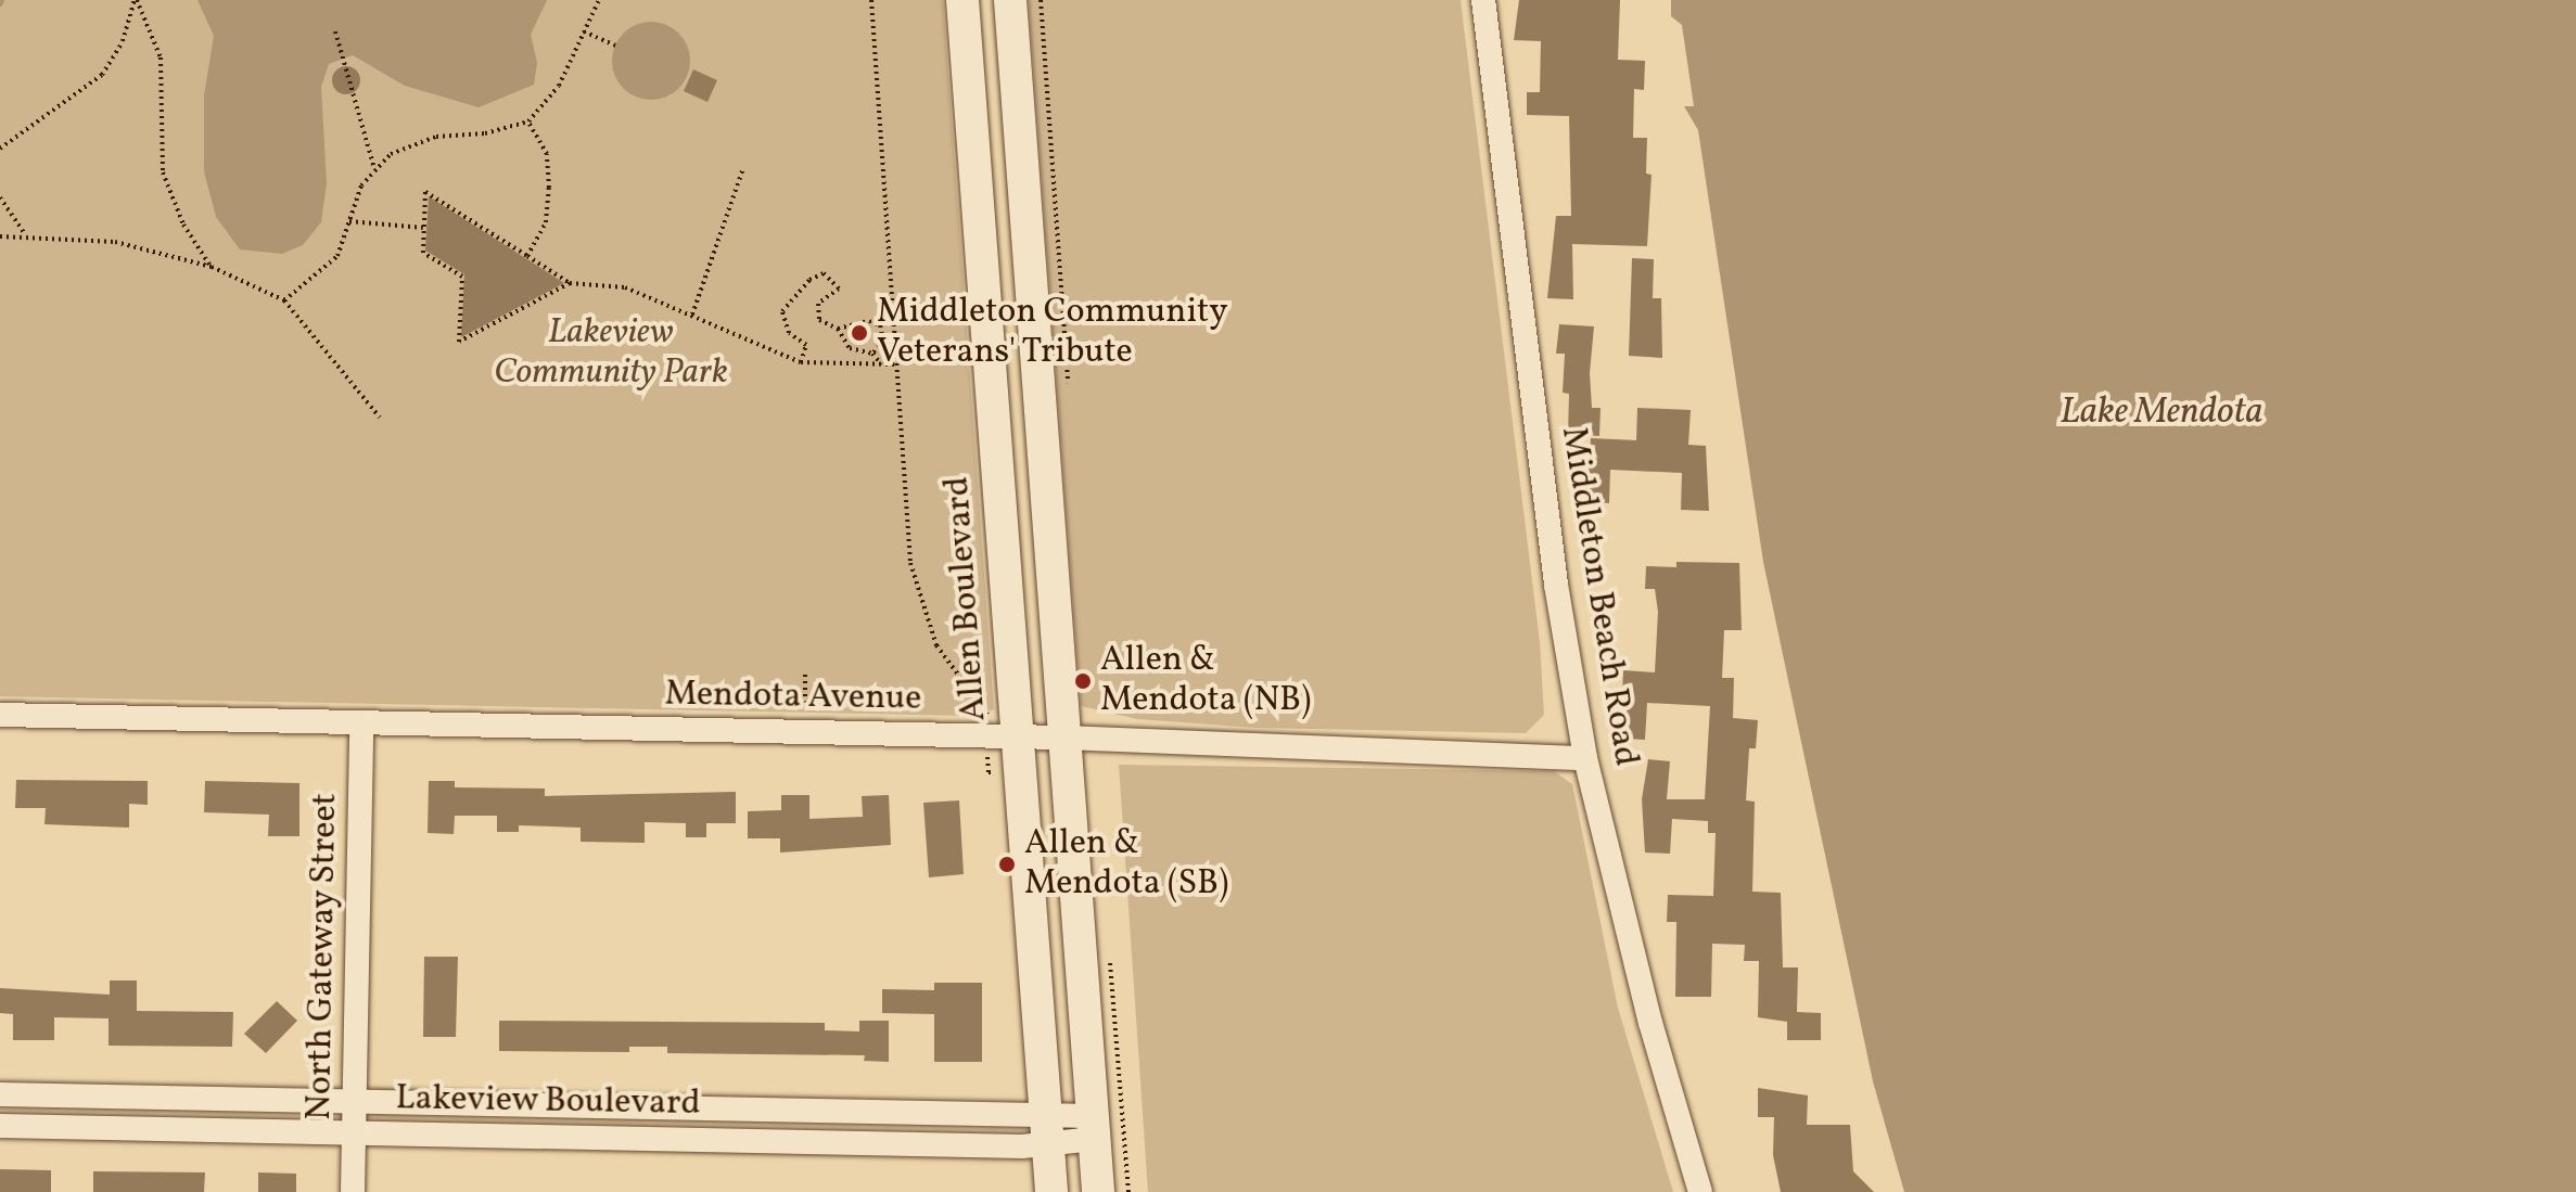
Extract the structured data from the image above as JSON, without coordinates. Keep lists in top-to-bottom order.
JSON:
{
  "streets": {
    "main road": ["Allen Boulevard"],
    "street": [
      "Middleton Beach Road",
      "Mendota Avenue",
      "North Gateway Street",
      "Lakeview Boulevard"
    ]
  },
  "crossings": [
    ["Middleton Beach Road", "Mendota Avenue"],
    ["Allen Boulevard", "Mendota Avenue"],
    ["Allen Boulevard", "Lakeview Boulevard"],
    ["Mendota Avenue", "North Gateway Street"],
    ["North Gateway Street", "Lakeview Boulevard"]
  ],
  "water": ["Lake Mendota"],
  "parks": ["Lakeview Community Park"],
  "places": ["Middleton Community Veterans' Tribute", "Allen & Mendota (NB)", "Allen & Mendota (SB)"]
}
